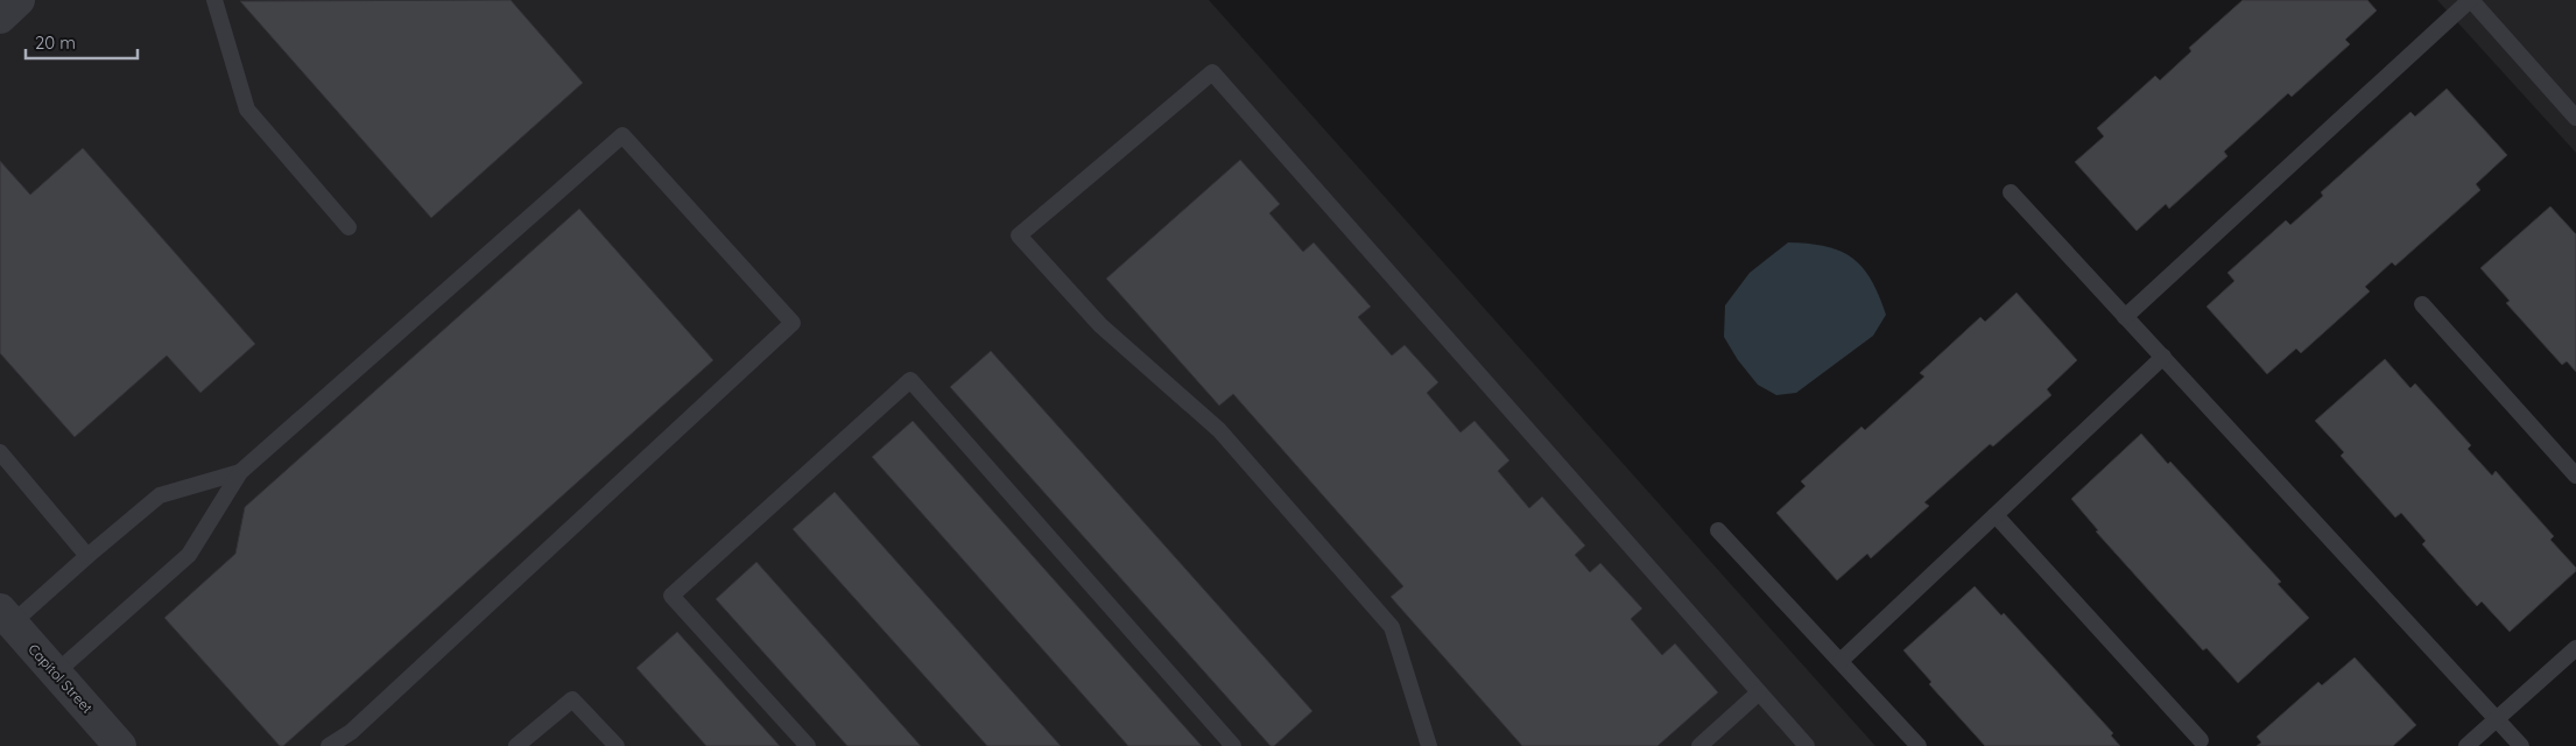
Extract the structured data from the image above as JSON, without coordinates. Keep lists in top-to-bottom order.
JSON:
{
  "streets": {
    "street": ["Capitol Street"]
  },
  "scale_bar": "20 m"
}
